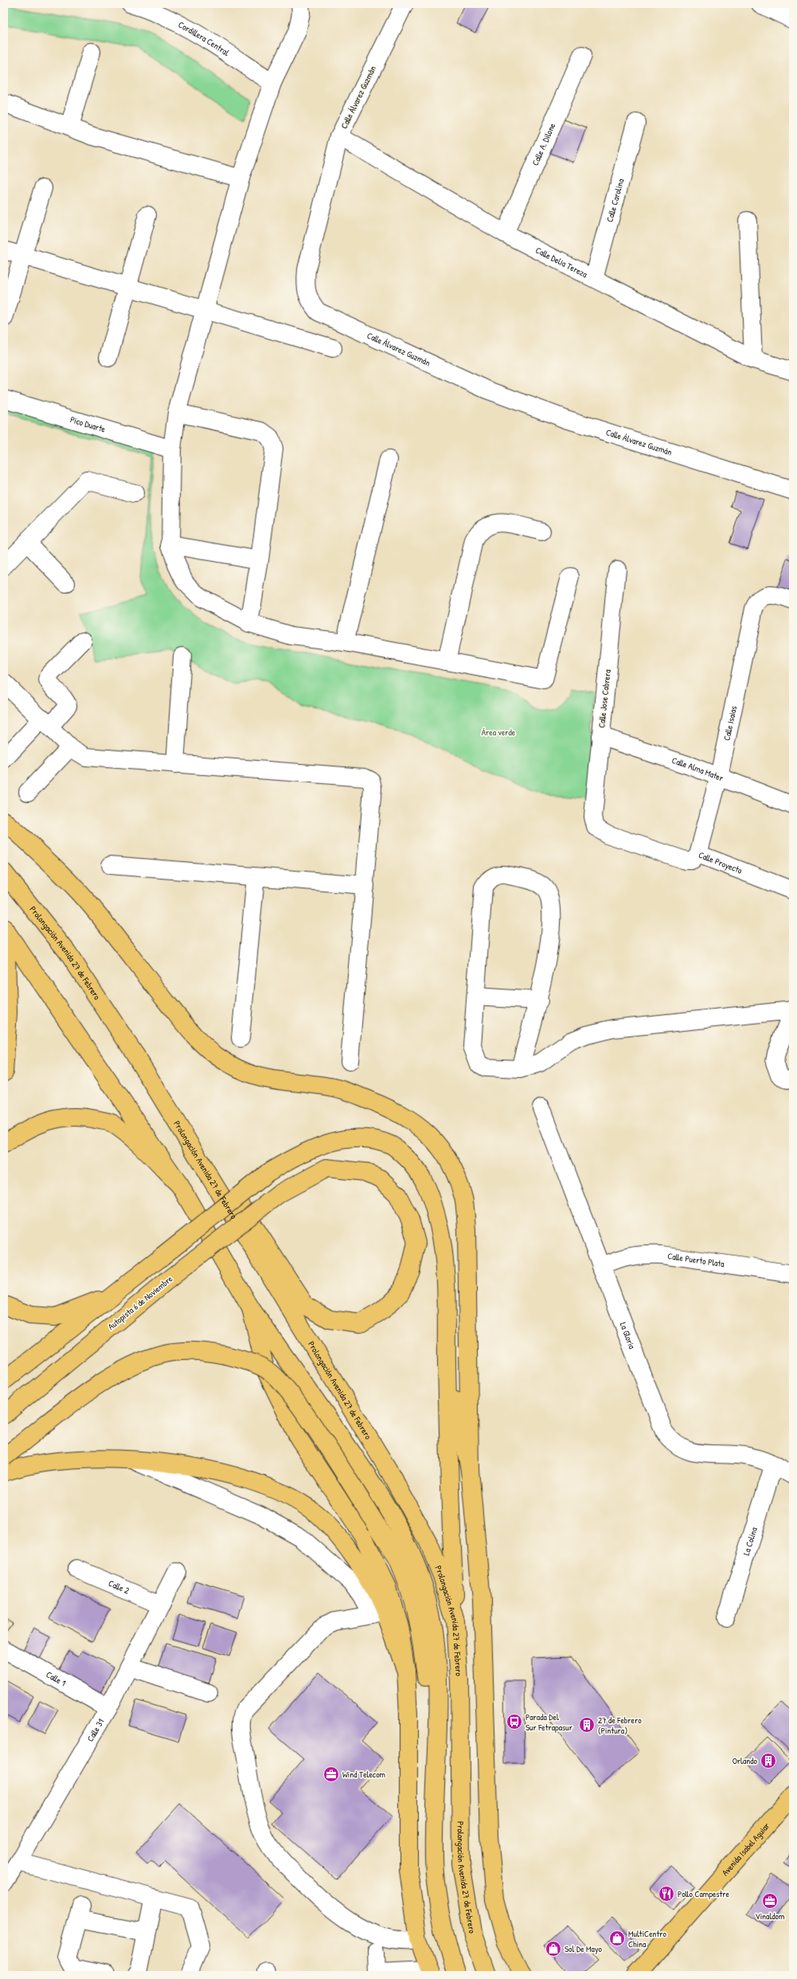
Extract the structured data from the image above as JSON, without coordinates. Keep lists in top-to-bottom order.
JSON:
{
  "streets": {
    "main road": ["Prolongación Avenida 27 de Febrero", "Autopista 6 de Noviembre", "Avenida Isabel Aguiar"],
    "street": [
      "Cordillera Central",
      "Calle Álvarez Guzmán",
      "Calle A. Dilone",
      "Calle Carolina",
      "Calle Delia Tereza",
      "Pico Duarte",
      "Calle Jose Cabrera",
      "Calle Isaias",
      "Calle Alma Mater",
      "Calle Proyecto",
      "Calle Puerto Plata",
      "La Gloria",
      "La Colina",
      "Calle 2",
      "Calle 1",
      "Calle 31"
    ]
  },
  "crossings": [
    ["Calle Álvarez Guzmán", "Calle Delia Tereza"],
    ["Calle A. Dilone", "Calle Delia Tereza"],
    ["Calle Carolina", "Calle Delia Tereza"],
    ["Calle Jose Cabrera", "Calle Alma Mater"],
    ["Calle Jose Cabrera", "Calle Proyecto"],
    ["Calle Isaias", "Calle Alma Mater"],
    ["Calle Isaias", "Calle Proyecto"],
    ["Prolongación Avenida 27 de Febrero", "Autopista 6 de Noviembre"],
    ["Calle Puerto Plata", "La Gloria"],
    ["La Gloria", "La Colina"],
    ["Calle 2", "Calle 31"],
    ["Calle 1", "Calle 31"]
  ],
  "parks": ["Área verde"],
  "places": {
    "bus stop": ["Parada Del Sur Fetrapasur"],
    "building": ["27 de Febrero (Pintura)", "Orlando"],
    "office": ["Wind Telecom", "Vinaldom"],
    "restaurant": ["Pollo Campestre"],
    "shop": ["MultiCentro China", "Sol De Mayo"]
  }
}
